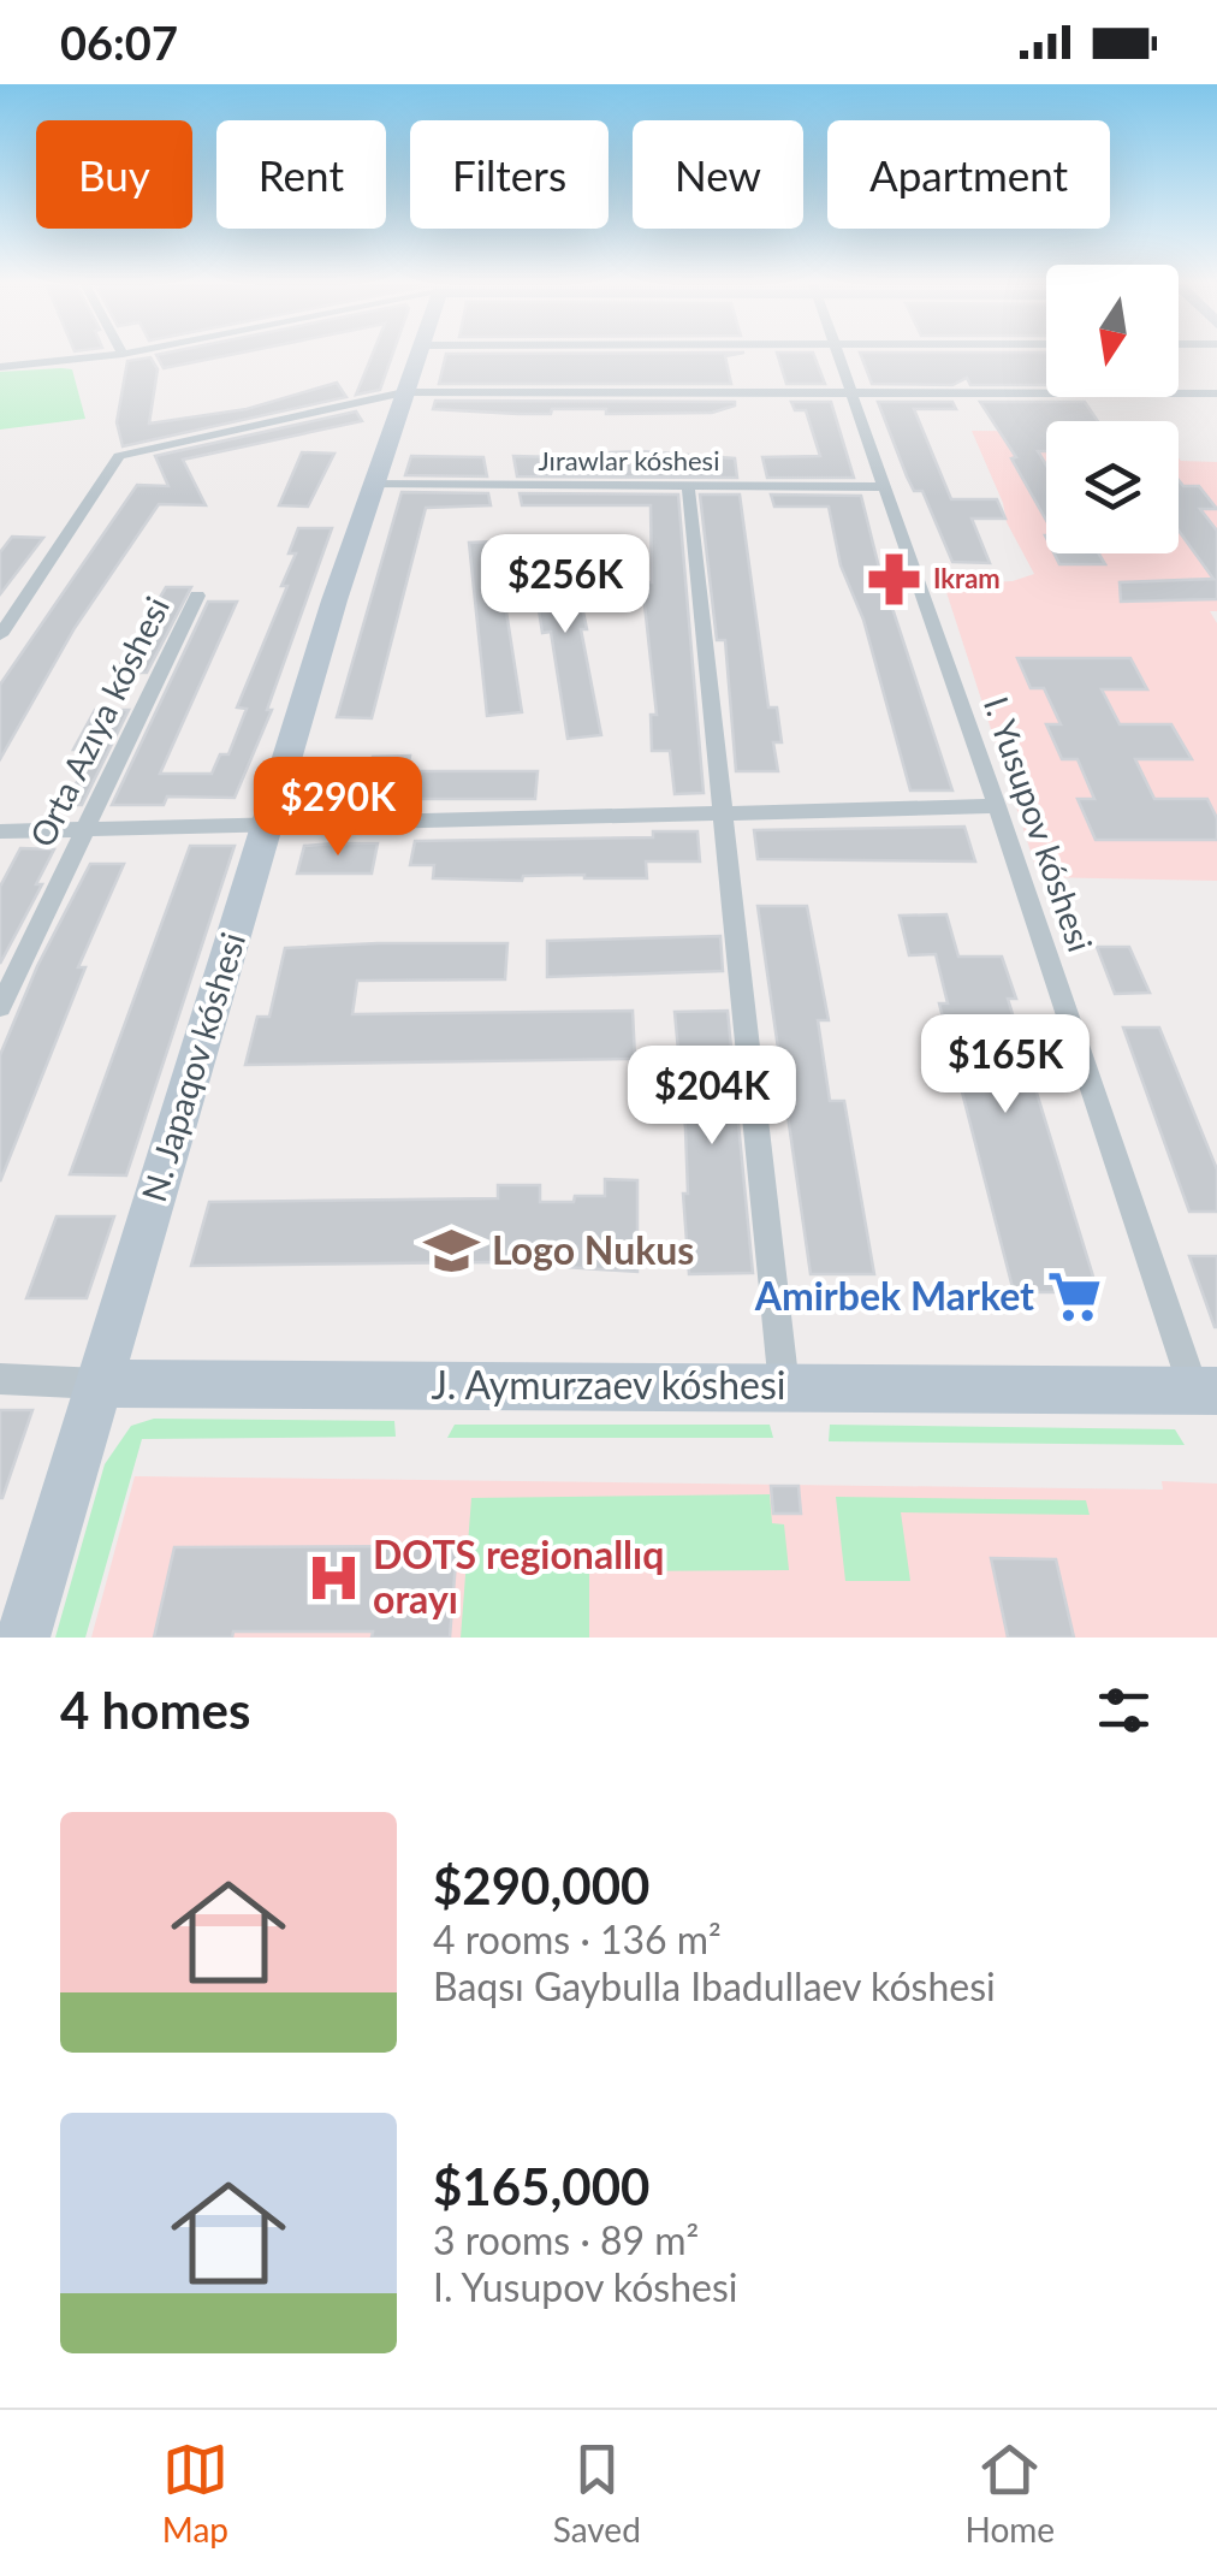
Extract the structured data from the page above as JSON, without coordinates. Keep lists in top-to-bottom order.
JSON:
{
  "streets": {
    "main road": ["N. Japaqov kóshesi", "J. Aymurzaev kóshesi"],
    "street": ["Jırawlar kóshesi", "Orta Azıya kóshesi", "I. Yusupov kóshesi"]
  },
  "crossings": [
    ["Jırawlar kóshesi", "I. Yusupov kóshesi"],
    ["Jırawlar kóshesi", "N. Japaqov kóshesi"],
    ["I. Yusupov kóshesi", "J. Aymurzaev kóshesi"],
    ["N. Japaqov kóshesi", "J. Aymurzaev kóshesi"]
  ],
  "places": {
    "pharmacy": ["Ikram"],
    "school or university": ["Logo Nukus"],
    "supermarket": ["Amirbek Market"],
    "hospital": ["DOTS regionallıq orayı"]
  },
  "north": "bottom",
  "page": {
    "status": "06:07",
    "chip": [
      "Buy",
      "Rent",
      "Filters",
      "New",
      "Apartment"
    ],
    "price": [
      "$256K",
      "$290K",
      "$165K",
      "$204K"
    ],
    "heading": "4 homes",
    "list": [
      {
        "name": "$290,000",
        "note": "4 rooms · 136 m² · Baqsı Gaybulla Ibadullaev kóshesi"
      },
      {
        "name": "$165,000",
        "note": "3 rooms · 89 m² · I. Yusupov kóshesi"
      }
    ],
    "tabs": ["Map", "Saved", "Home"]
  }
}
